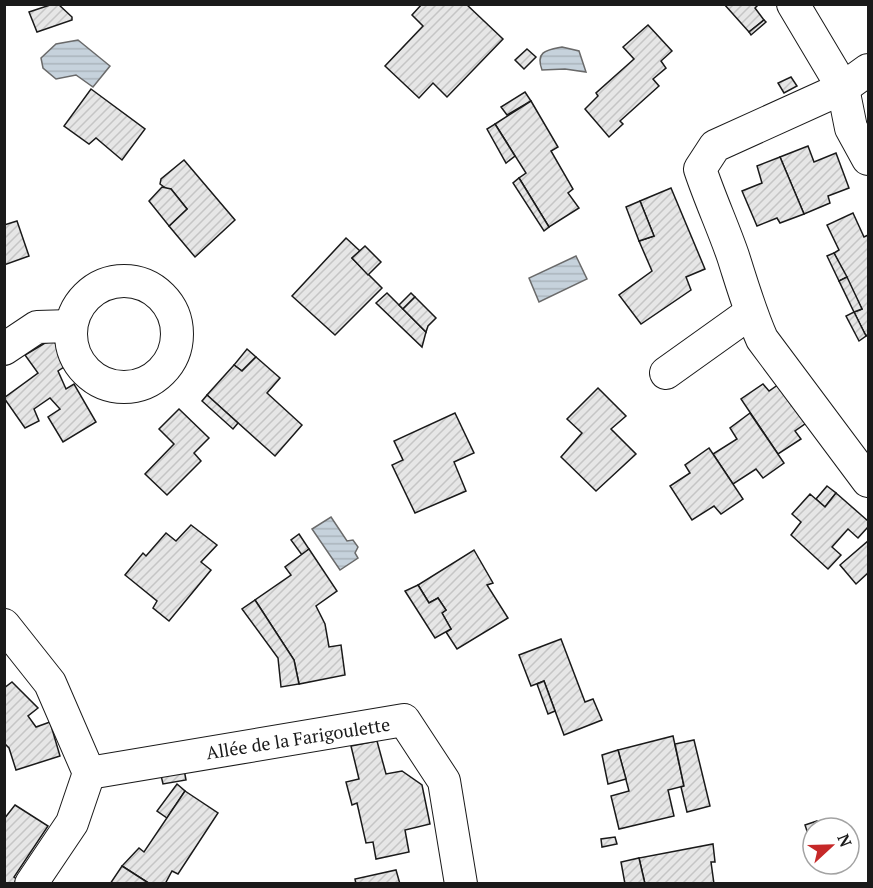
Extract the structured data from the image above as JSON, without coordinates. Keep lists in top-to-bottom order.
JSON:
{
  "streets": {
    "street": ["Allée de la Farigoulette"]
  },
  "north": "right"
}
